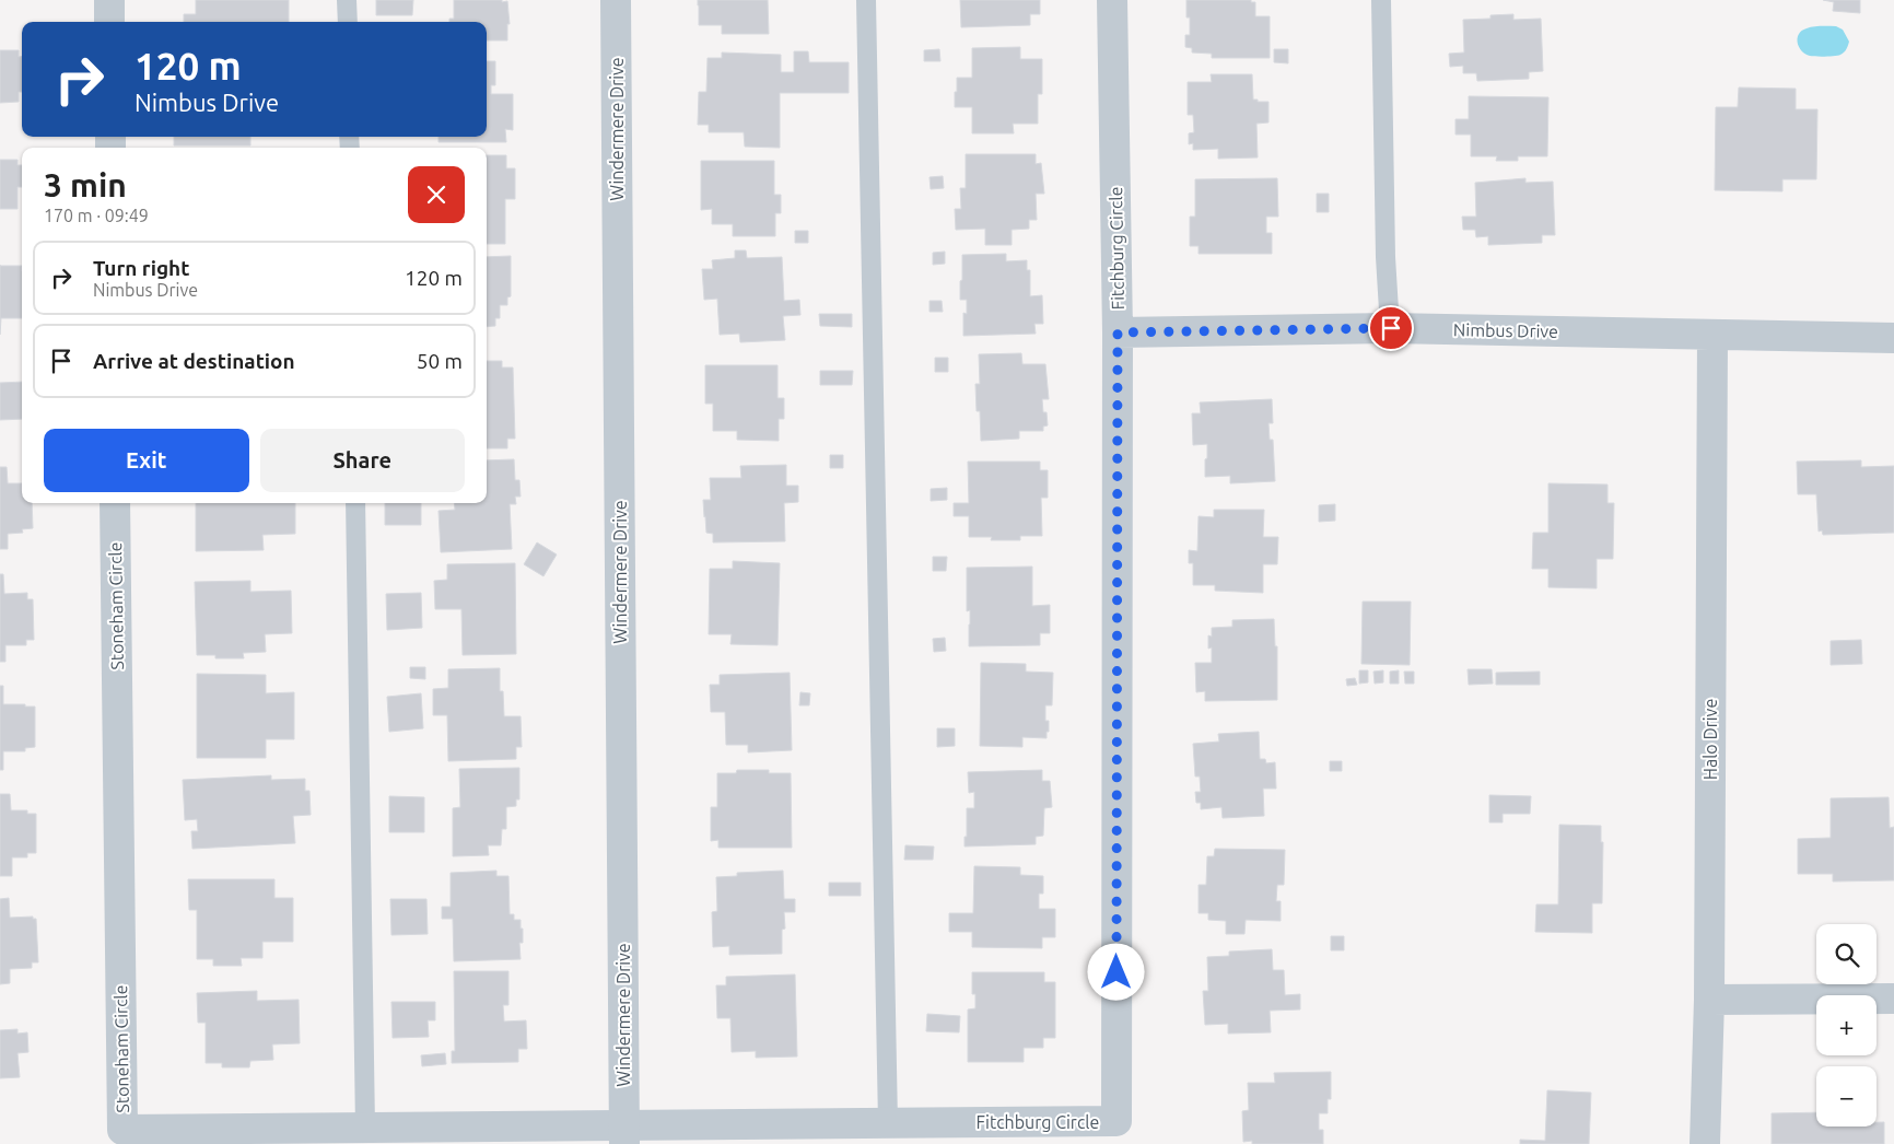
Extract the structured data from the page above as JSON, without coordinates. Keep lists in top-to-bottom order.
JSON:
{
  "streets": {
    "street": [
      "Windermere Drive",
      "Fitchburg Circle",
      "Nimbus Drive",
      "Stoneham Circle",
      "Halo Drive"
    ]
  },
  "crossings": [
    ["Windermere Drive", "Fitchburg Circle"],
    ["Windermere Drive", "Stoneham Circle"],
    ["Fitchburg Circle", "Nimbus Drive"],
    ["Fitchburg Circle", "Stoneham Circle"],
    ["Nimbus Drive", "Halo Drive"]
  ],
  "page": {
    "turn": ["120 m", "Nimbus Drive"],
    "heading": ["3 min", "170 m · 09:49"],
    "list": [
      {
        "name": "Turn right",
        "note": "Nimbus Drive",
        "value": "120 m"
      },
      {
        "name": "Arrive at destination",
        "value": "50 m"
      }
    ],
    "buttons": ["Exit", "Share"],
    "map_buttons": ["+", "−"]
  }
}
